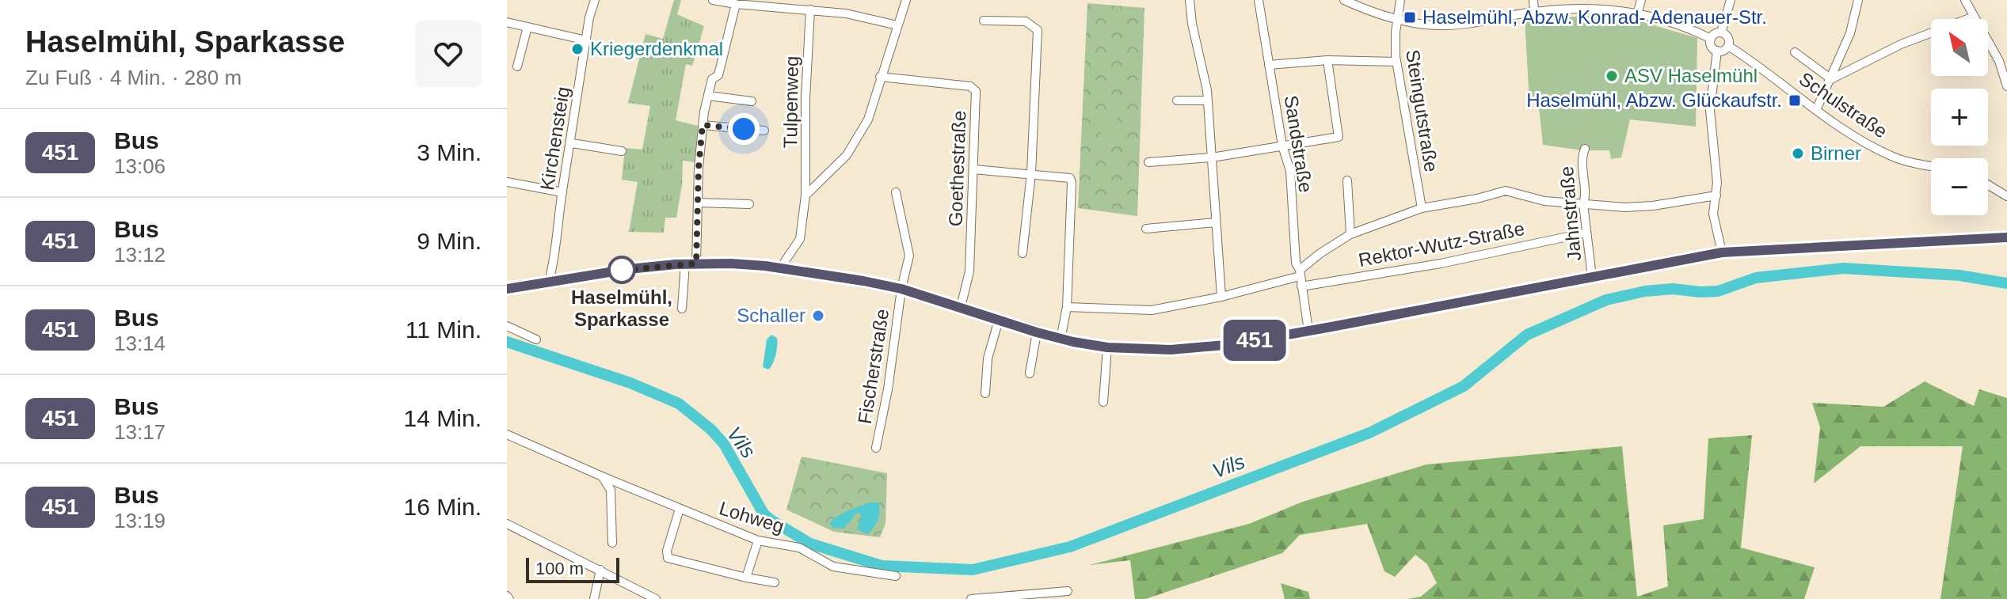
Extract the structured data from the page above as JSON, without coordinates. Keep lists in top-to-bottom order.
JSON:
{
  "streets": {
    "street": [
      "Tulpenweg",
      "Schulstraße",
      "Steingutstraße",
      "Kirchensteig",
      "Sandstraße",
      "Goethestraße",
      "Jahnstraße",
      "Rektor-Wutz-Straße",
      "Fischerstraße",
      "Lohweg"
    ]
  },
  "crossings": [
    ["Sandstraße", "Rektor-Wutz-Straße"],
    ["Jahnstraße", "Rektor-Wutz-Straße"]
  ],
  "water": ["Vils"],
  "places": {
    "transit": ["Haselmühl, Abzw. Konrad- Adenauer-Str.", "Haselmühl, Abzw. Glückaufstr."],
    "other": [
      "Kriegerdenkmal",
      "ASV Haselmühl",
      "Birner",
      "Haselmühl, Sparkasse",
      "Schaller"
    ]
  },
  "lines": ["bus line 451"],
  "scale_bar": "100 m",
  "north": "top left",
  "page": {
    "heading": ["Haselmühl, Sparkasse", "Zu Fuß · 4 Min. · 280 m"],
    "on_map": "451",
    "map_buttons": ["+", "−"],
    "list": [
      {
        "mark": "451",
        "name": "Bus",
        "note": "13:06",
        "value": "3 Min."
      },
      {
        "mark": "451",
        "name": "Bus",
        "note": "13:12",
        "value": "9 Min."
      },
      {
        "mark": "451",
        "name": "Bus",
        "note": "13:14",
        "value": "11 Min."
      },
      {
        "mark": "451",
        "name": "Bus",
        "note": "13:17",
        "value": "14 Min."
      },
      {
        "mark": "451",
        "name": "Bus",
        "note": "13:19",
        "value": "16 Min."
      }
    ],
    "scale": "100 m"
  }
}
